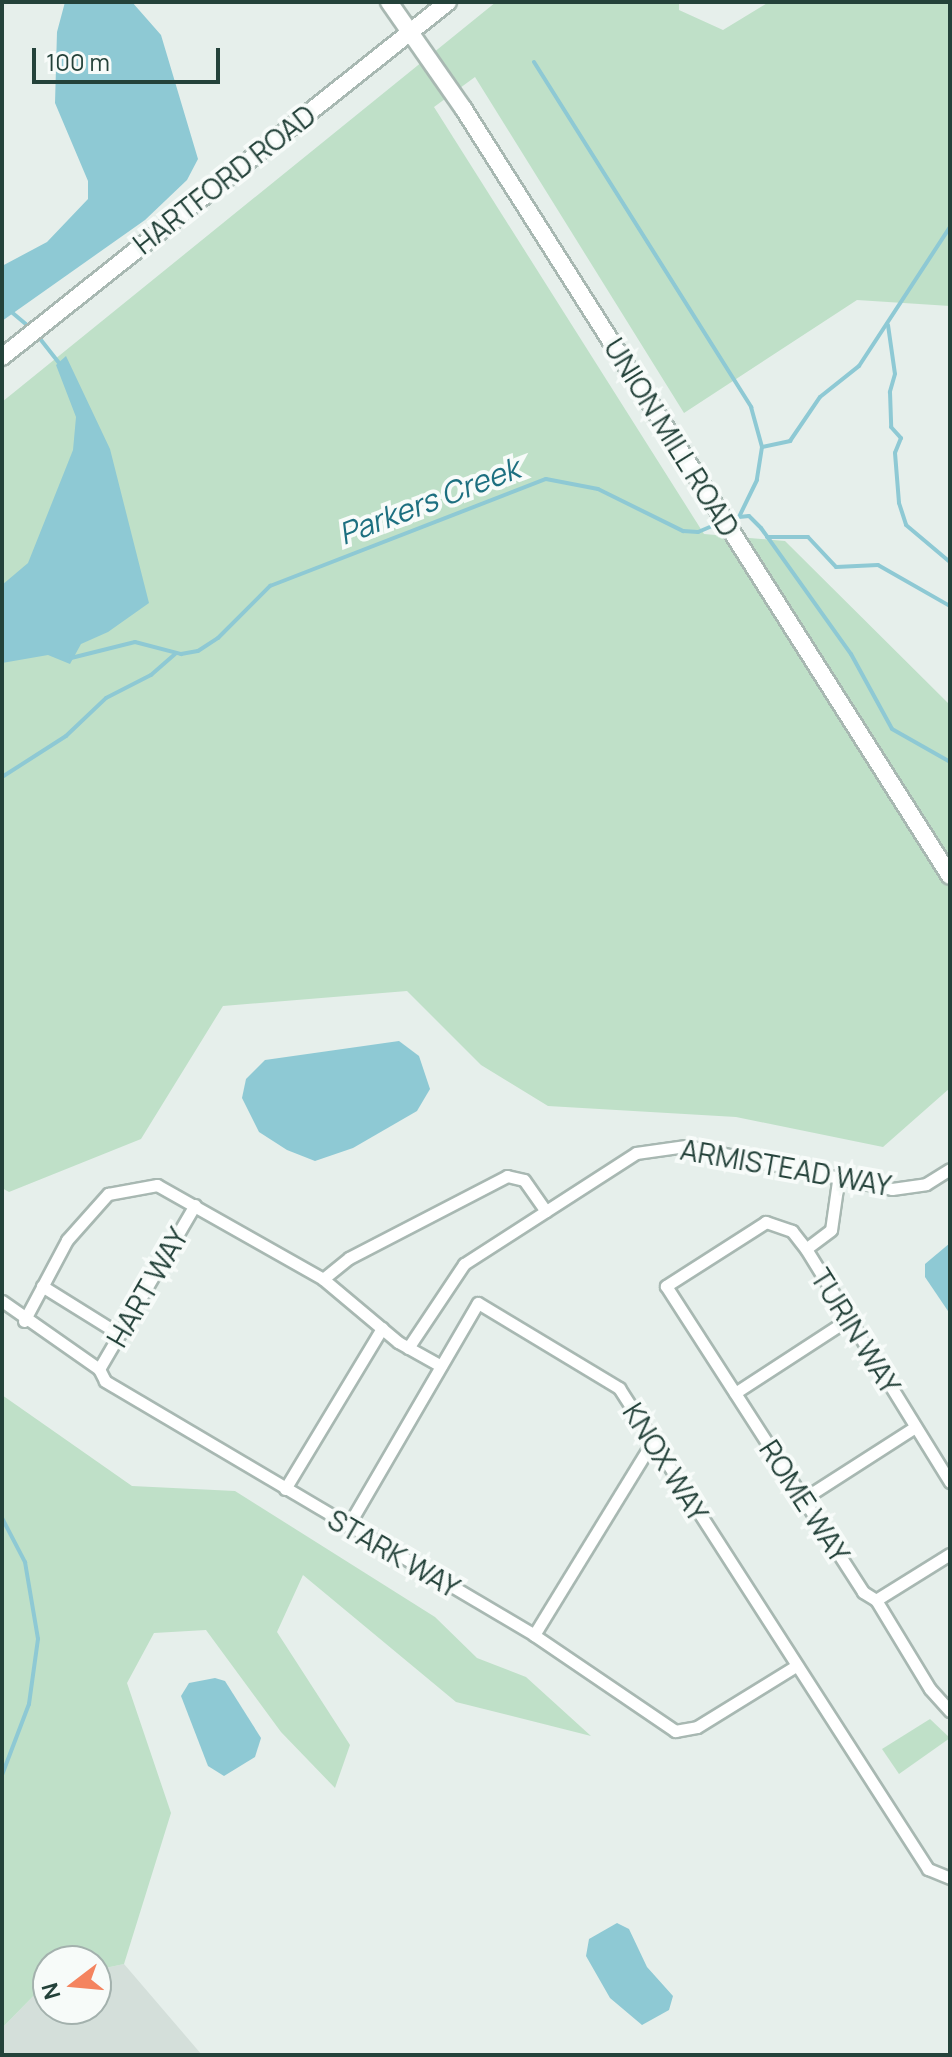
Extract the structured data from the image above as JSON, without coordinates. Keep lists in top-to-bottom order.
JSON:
{
  "streets": {
    "street": [
      "HARTFORD ROAD",
      "UNION MILL ROAD",
      "ARMISTEAD WAY",
      "HART WAY",
      "TURIN WAY",
      "KNOX WAY",
      "ROME WAY",
      "STARK WAY"
    ]
  },
  "crossings": [
    ["HARTFORD ROAD", "UNION MILL ROAD"],
    ["ARMISTEAD WAY", "TURIN WAY"],
    ["HART WAY", "STARK WAY"],
    ["TURIN WAY", "ROME WAY"],
    ["KNOX WAY", "STARK WAY"]
  ],
  "water": ["Parkers Creek"],
  "scale_bar": "100 m",
  "north": "left"
}
